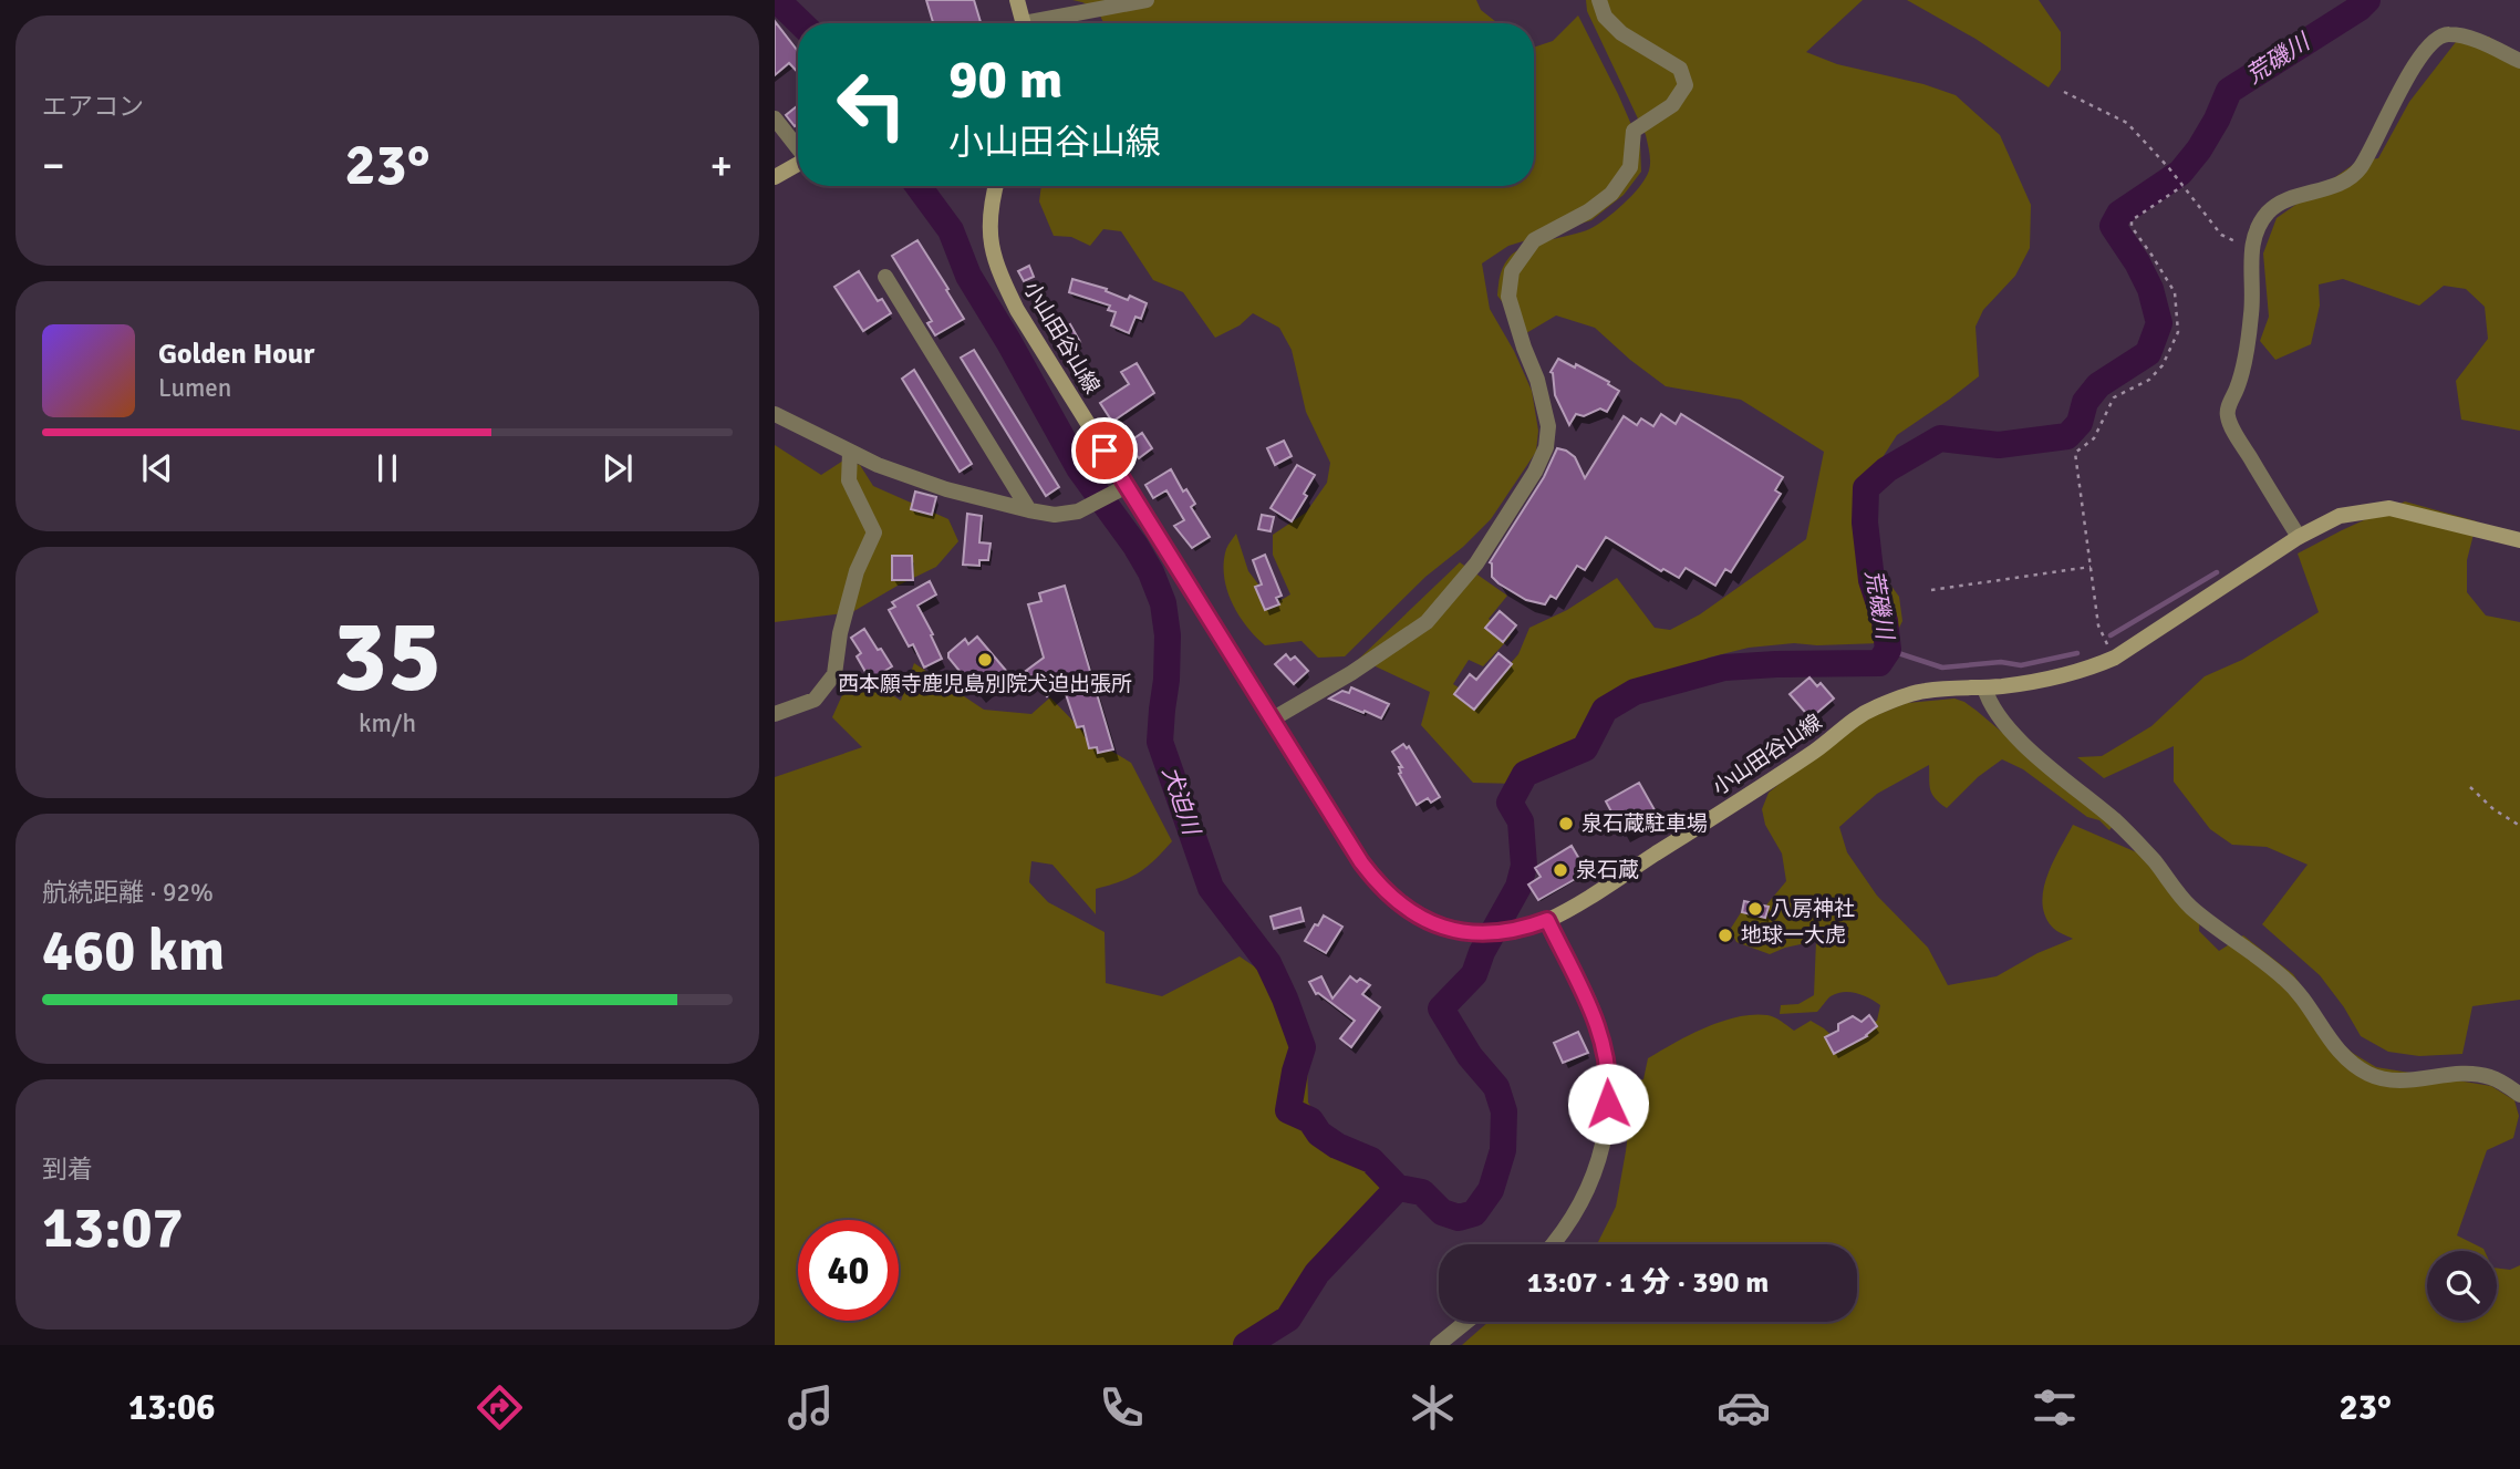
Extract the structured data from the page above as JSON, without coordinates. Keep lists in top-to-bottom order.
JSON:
{
  "streets": {
    "main road": ["小山田谷山線"]
  },
  "water": ["荒磯川", "犬迫川"],
  "places": [
    "西本願寺鹿児島別院犬迫出張所",
    "泉石蔵駐車場",
    "泉石蔵",
    "八房神社",
    "地球一大虎"
  ],
  "page": {
    "tile": [
      "エアコン",
      ["35", "km/h"],
      ["航続距離 · 92%", "460 km"],
      ["到着", "13:07"]
    ],
    "turn": ["90 m", "小山田谷山線"],
    "heat": ["−", "23°", "+"],
    "song": ["Golden Hour", "Lumen"],
    "limit": "40",
    "trip": "13:07 · 1 分 · 390 m",
    "tabs": ["13:06", "23°"]
  }
}
